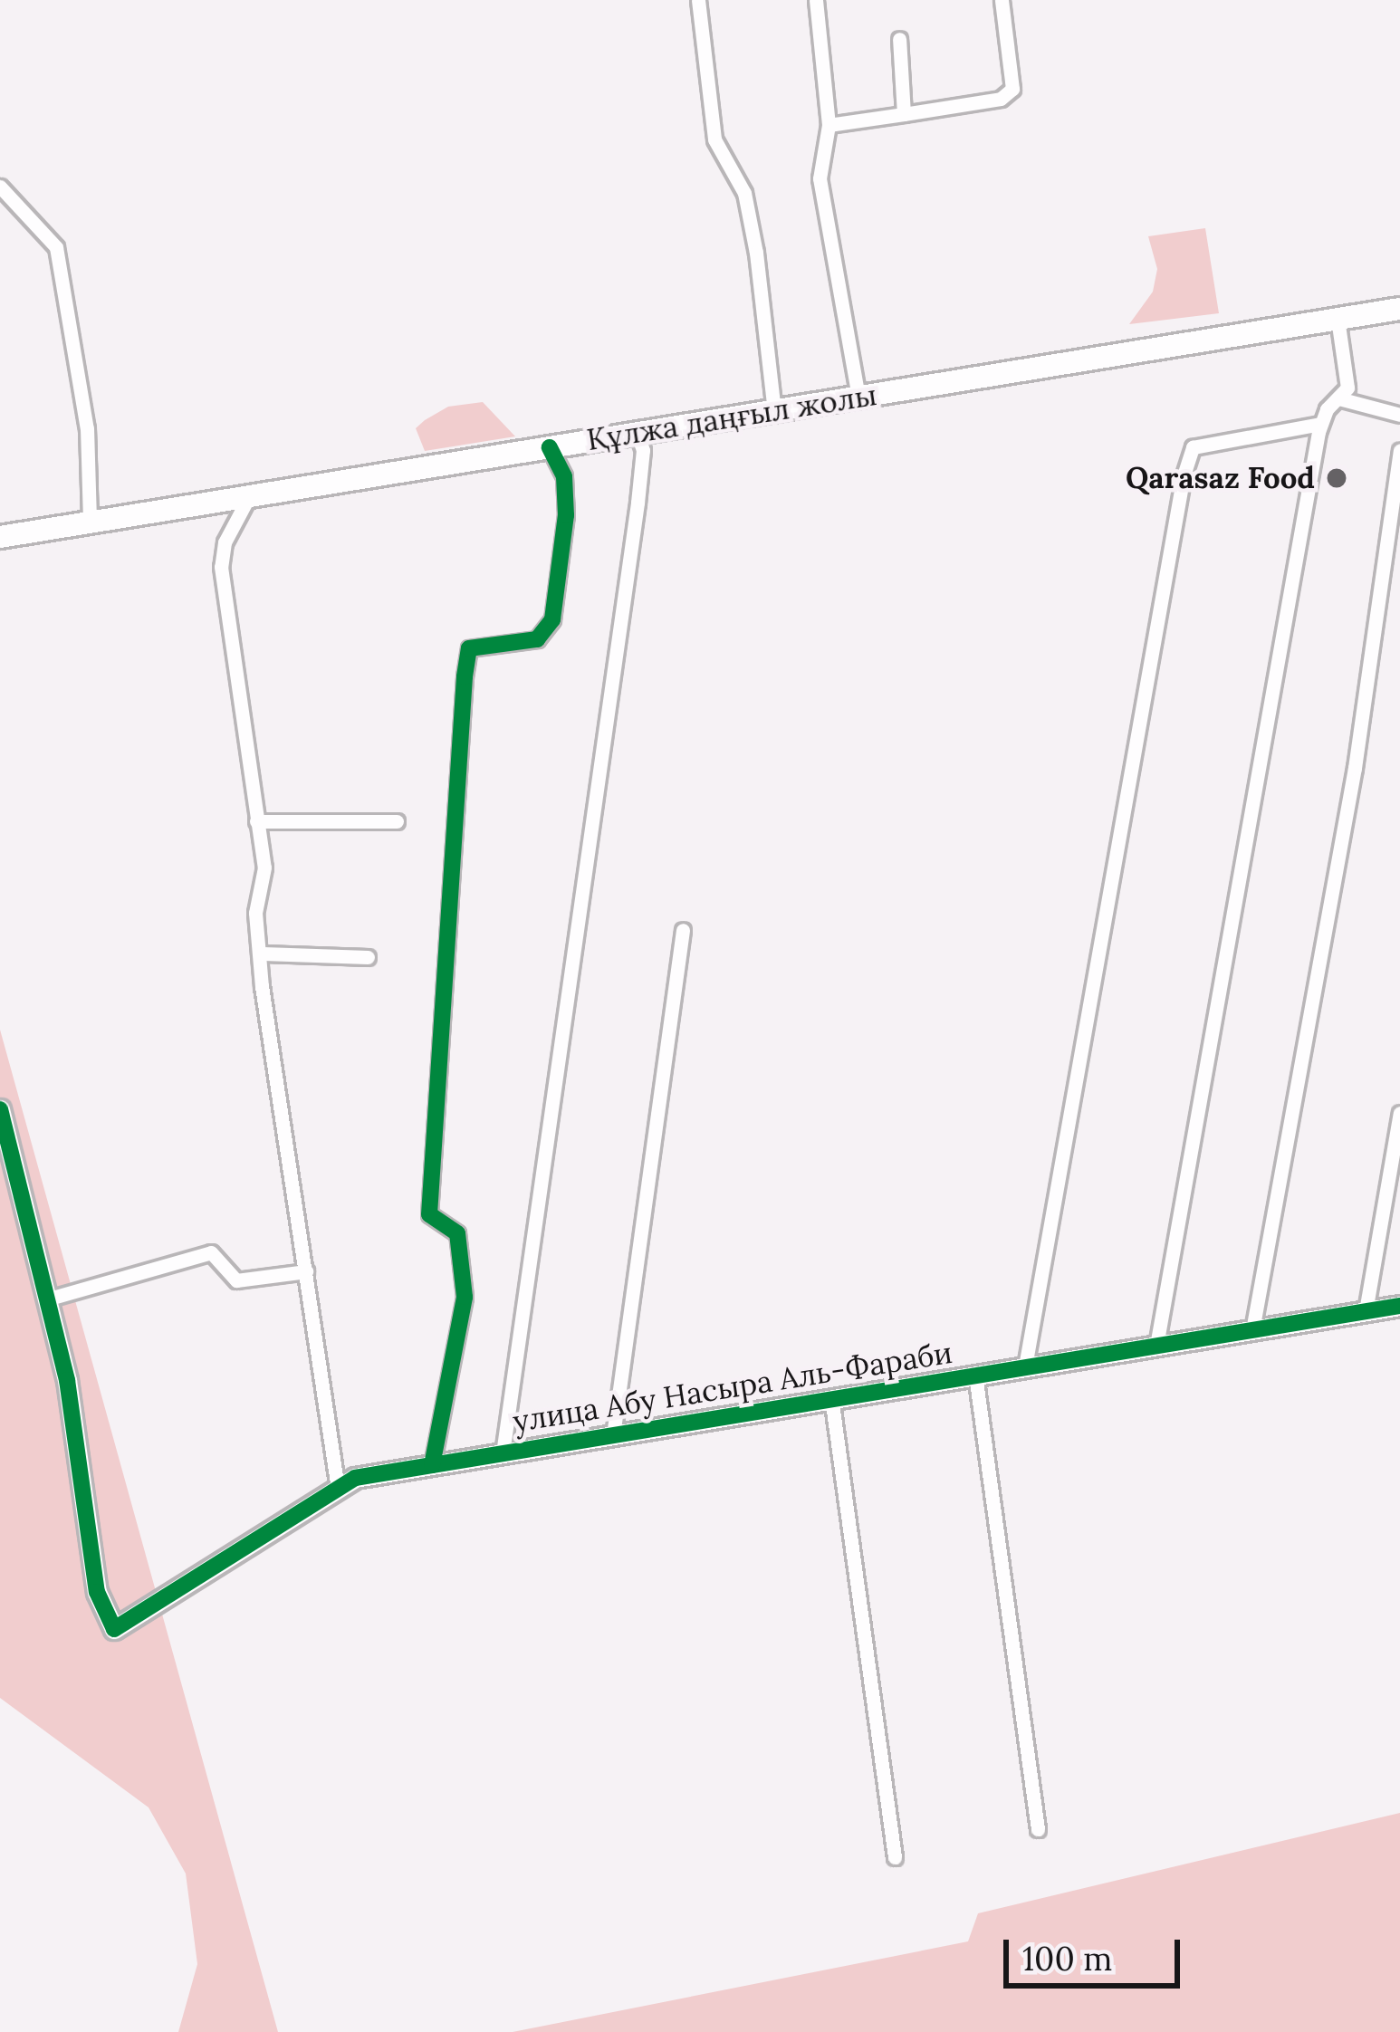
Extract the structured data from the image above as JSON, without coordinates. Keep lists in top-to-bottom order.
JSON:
{
  "streets": {
    "main road": ["Құлжа даңғыл жолы"],
    "street": ["улица Абу Насыра Аль-Фараби"]
  },
  "places": ["Qarasaz Food"],
  "scale_bar": "100 m"
}
